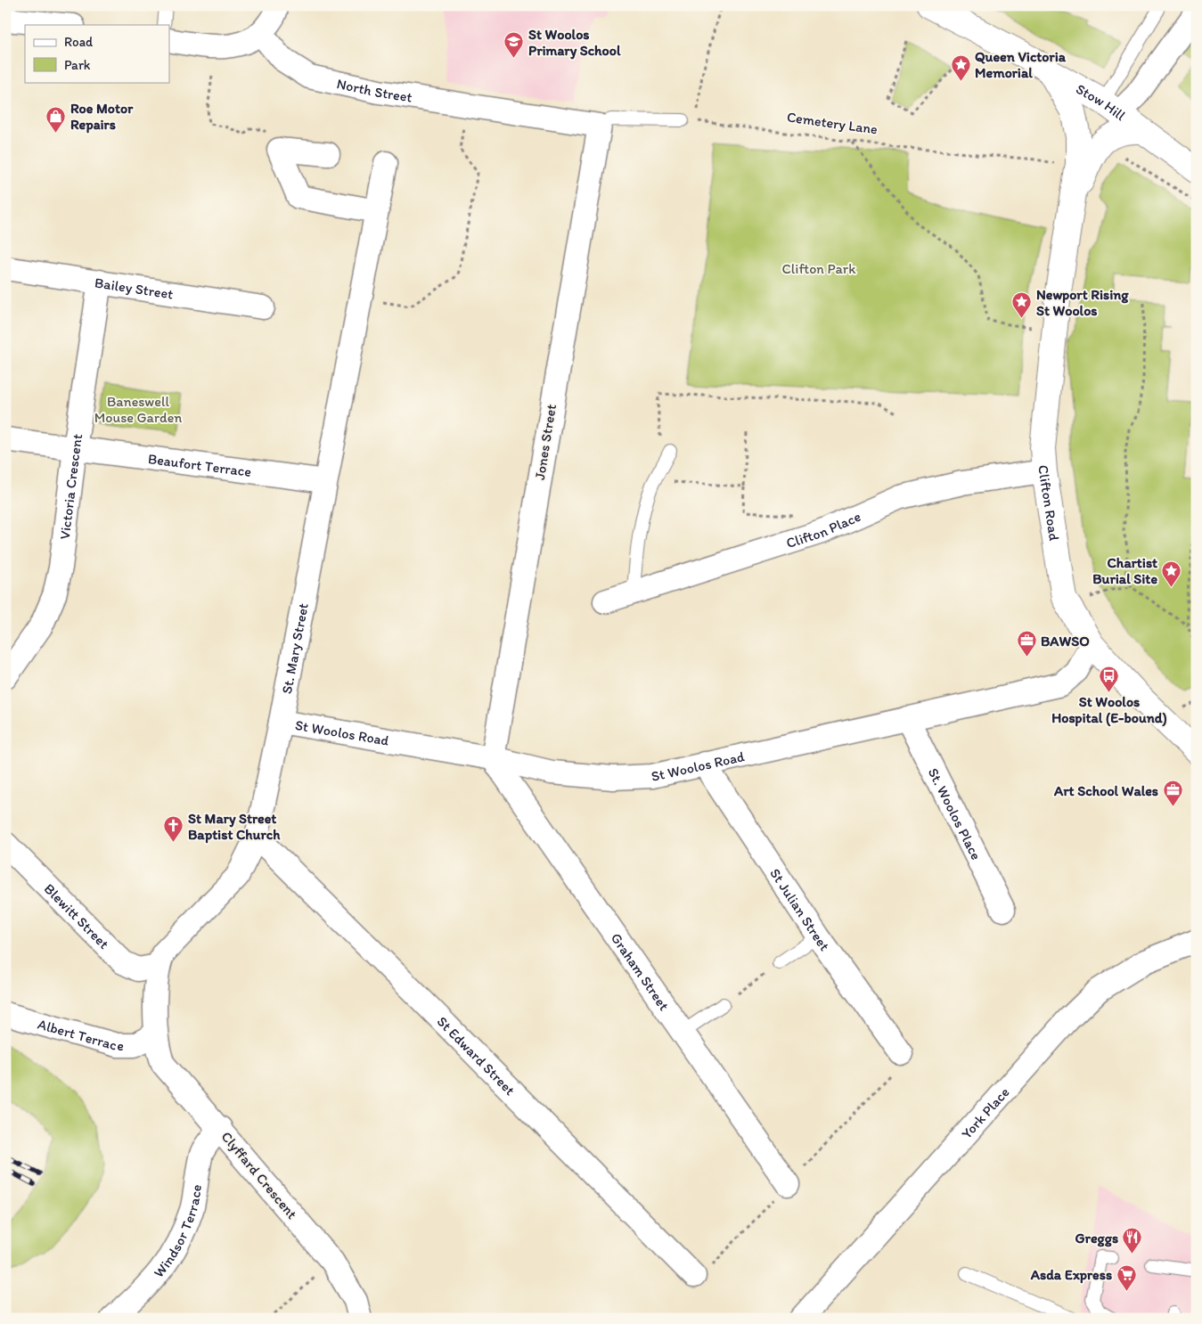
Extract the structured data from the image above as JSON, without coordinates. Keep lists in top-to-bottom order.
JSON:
{
  "streets": {
    "street": [
      "North Street",
      "Stow Hill",
      "Bailey Street",
      "Jones Street",
      "Beaufort Terrace",
      "Victoria Crescent",
      "Clifton Road",
      "Clifton Place",
      "St. Mary Street",
      "St Woolos Road",
      "St. Woolos Place",
      "St Julian Street",
      "Blewitt Street",
      "Graham Street",
      "Albert Terrace",
      "St Edward Street",
      "York Place",
      "Clyffard Crescent",
      "Windsor Terrace"
    ],
    "path": ["Cemetery Lane"]
  },
  "crossings": [
    ["North Street", "Jones Street"],
    ["Stow Hill", "Clifton Road"],
    ["Bailey Street", "Victoria Crescent"],
    ["Jones Street", "St Woolos Road"],
    ["Jones Street", "Graham Street"],
    ["Beaufort Terrace", "Victoria Crescent"],
    ["Beaufort Terrace", "St. Mary Street"],
    ["Clifton Road", "Clifton Place"],
    ["Clifton Road", "St Woolos Road"],
    ["St. Mary Street", "St Woolos Road"],
    ["St. Mary Street", "Blewitt Street"],
    ["St. Mary Street", "Albert Terrace"],
    ["St. Mary Street", "St Edward Street"],
    ["St. Mary Street", "Clyffard Crescent"],
    ["St Woolos Road", "St. Woolos Place"],
    ["St Woolos Road", "St Julian Street"],
    ["St Woolos Road", "Graham Street"],
    ["Albert Terrace", "Clyffard Crescent"],
    ["Clyffard Crescent", "Windsor Terrace"]
  ],
  "parks": ["Clifton Park", "Baneswell Mouse Garden"],
  "places": {
    "school or university": ["St Woolos Primary School"],
    "place": ["Queen Victoria Memorial", "Newport Rising St Woolos", "Chartist Burial Site"],
    "shop": ["Roe Motor Repairs"],
    "office": ["BAWSO", "Art School Wales"],
    "bus stop": ["St Woolos Hospital (E-bound)"],
    "church": ["St Mary Street Baptist Church"],
    "restaurant": ["Greggs"],
    "supermarket": ["Asda Express"]
  },
  "legend": ["Road", "Park"]
}
